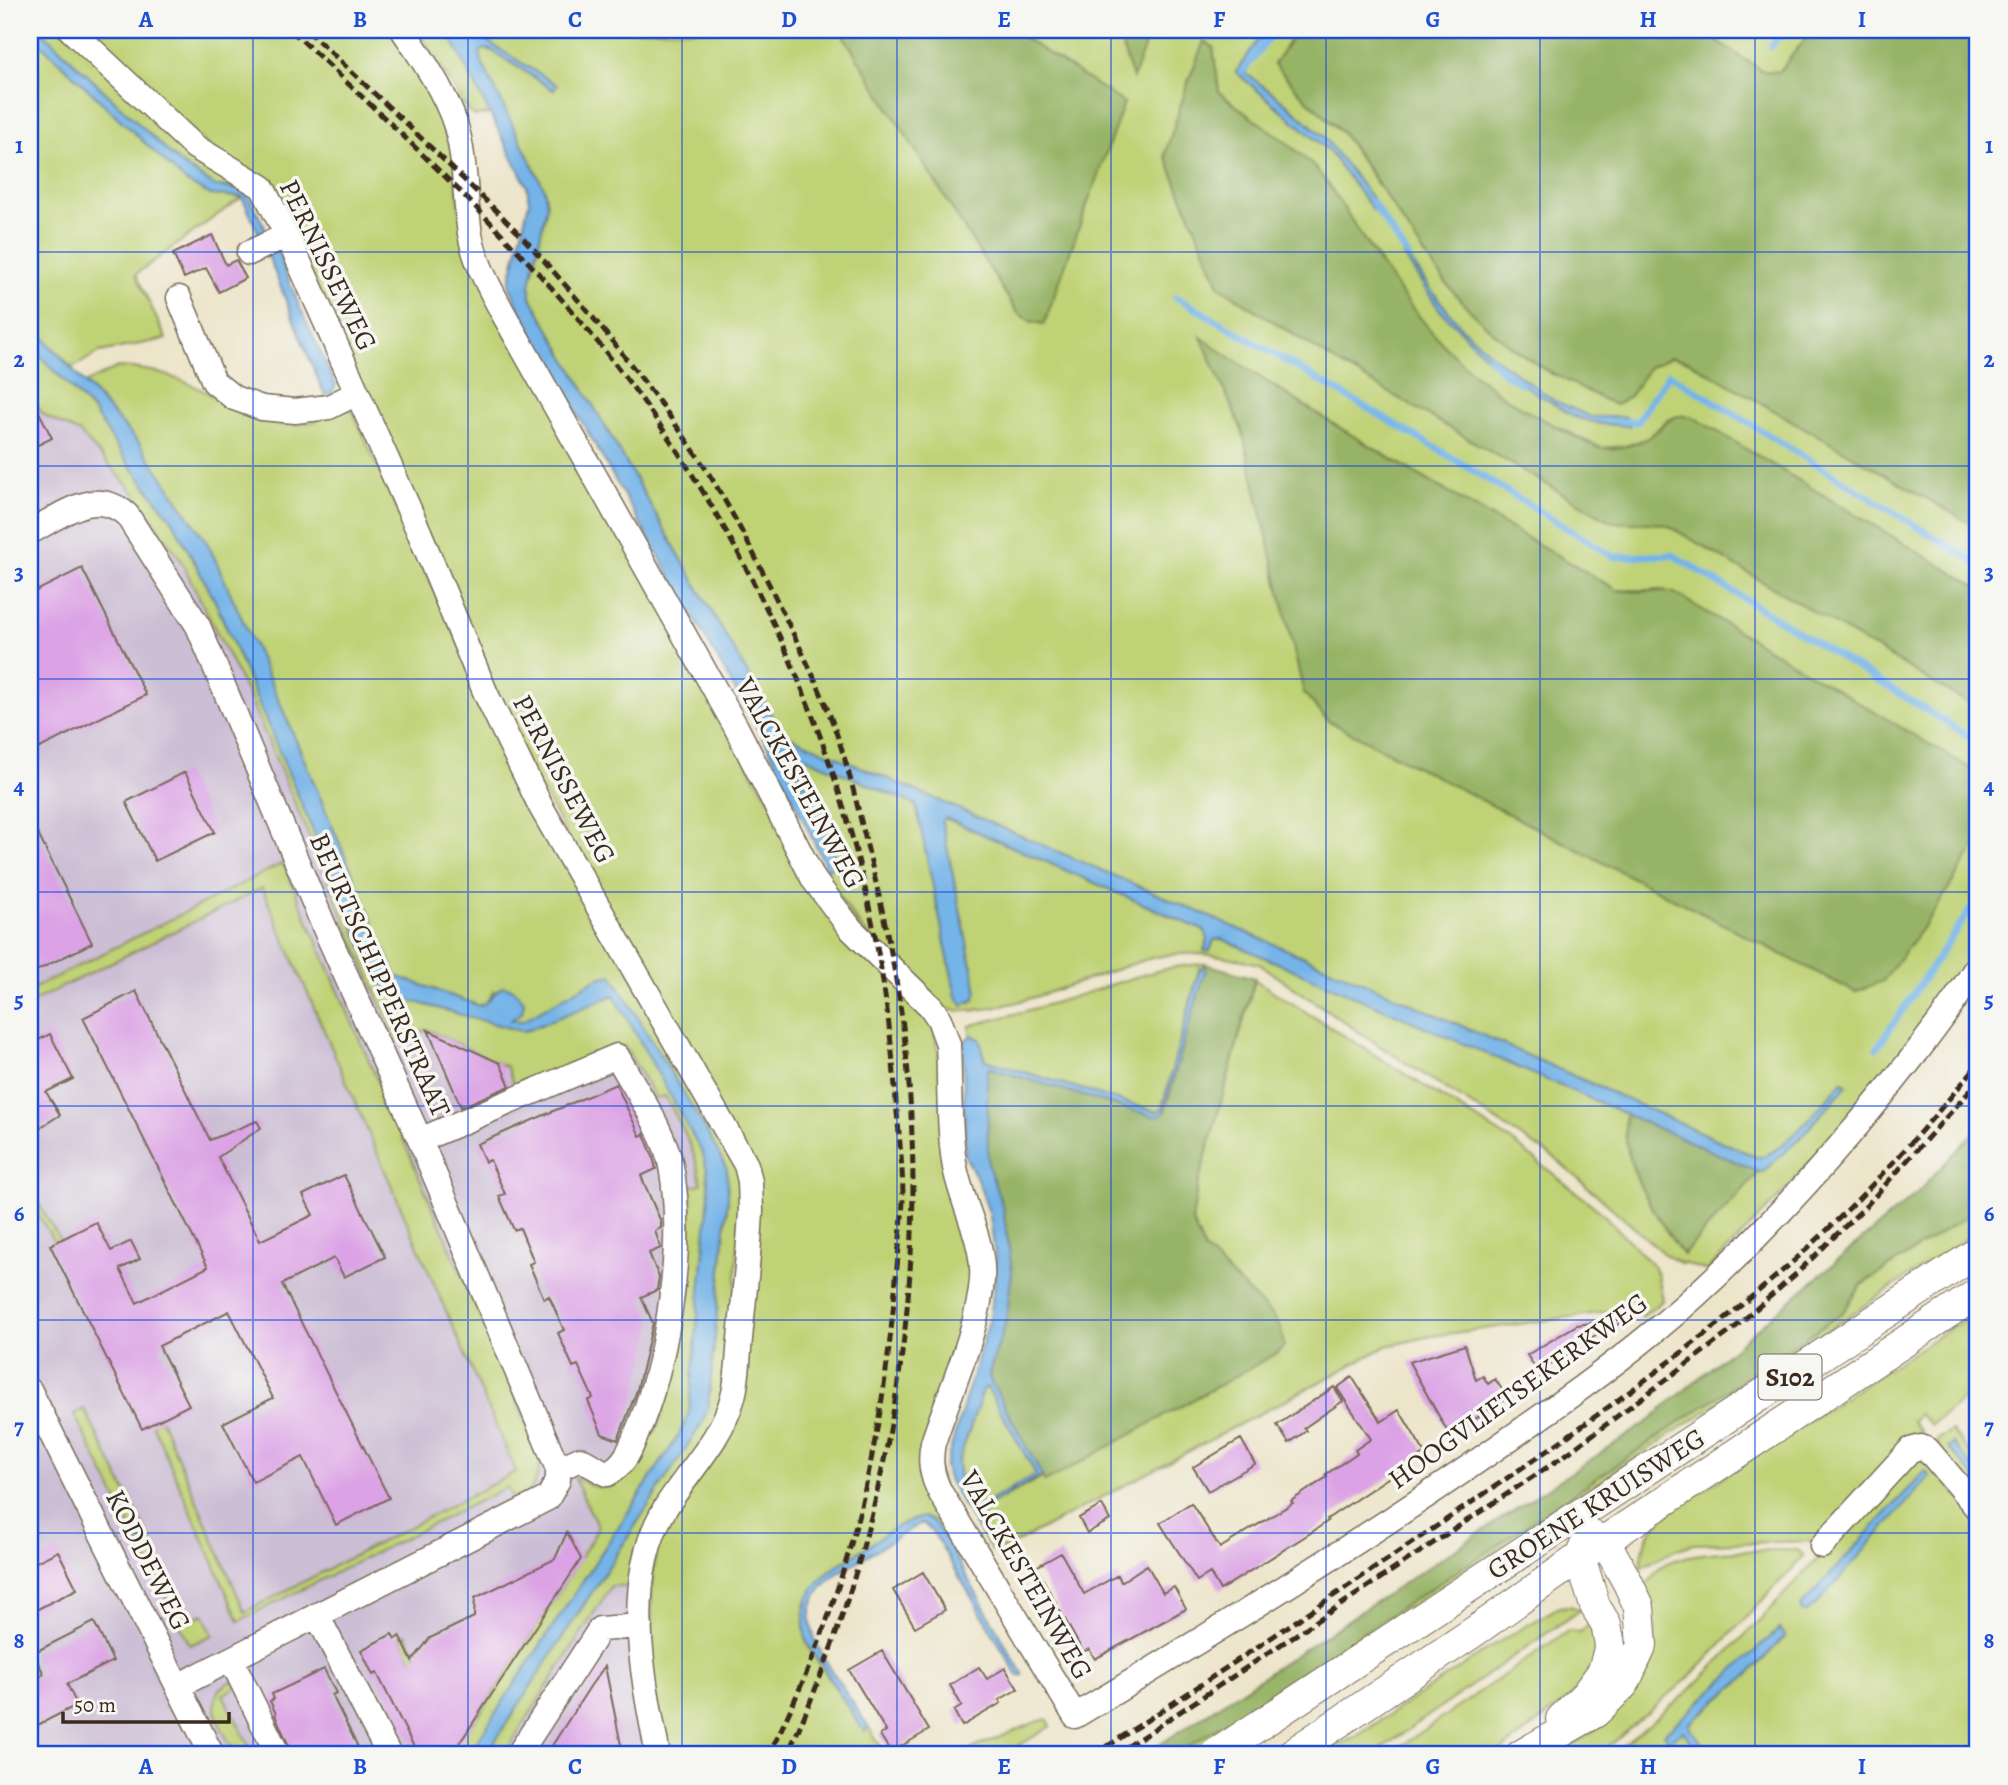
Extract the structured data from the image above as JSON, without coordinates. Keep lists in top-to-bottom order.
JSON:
{
  "streets": {
    "main road": ["S102", "GROENE KRUISWEG"],
    "street": [
      "PERNISSEWEG",
      "VALCKESTEINWEG",
      "BEURTSCHIPPERSTRAAT",
      "HOOGVLIETSEKERKWEG",
      "KODDEWEG"
    ]
  },
  "crossings": [
    ["VALCKESTEINWEG", "HOOGVLIETSEKERKWEG"]
  ],
  "scale_bar": "50 m",
  "grid": {
    "columns": [
      "A",
      "B",
      "C",
      "D",
      "E",
      "F",
      "G",
      "H",
      "I"
    ],
    "rows": [
      "1",
      "2",
      "3",
      "4",
      "5",
      "6",
      "7",
      "8"
    ]
  }
}
